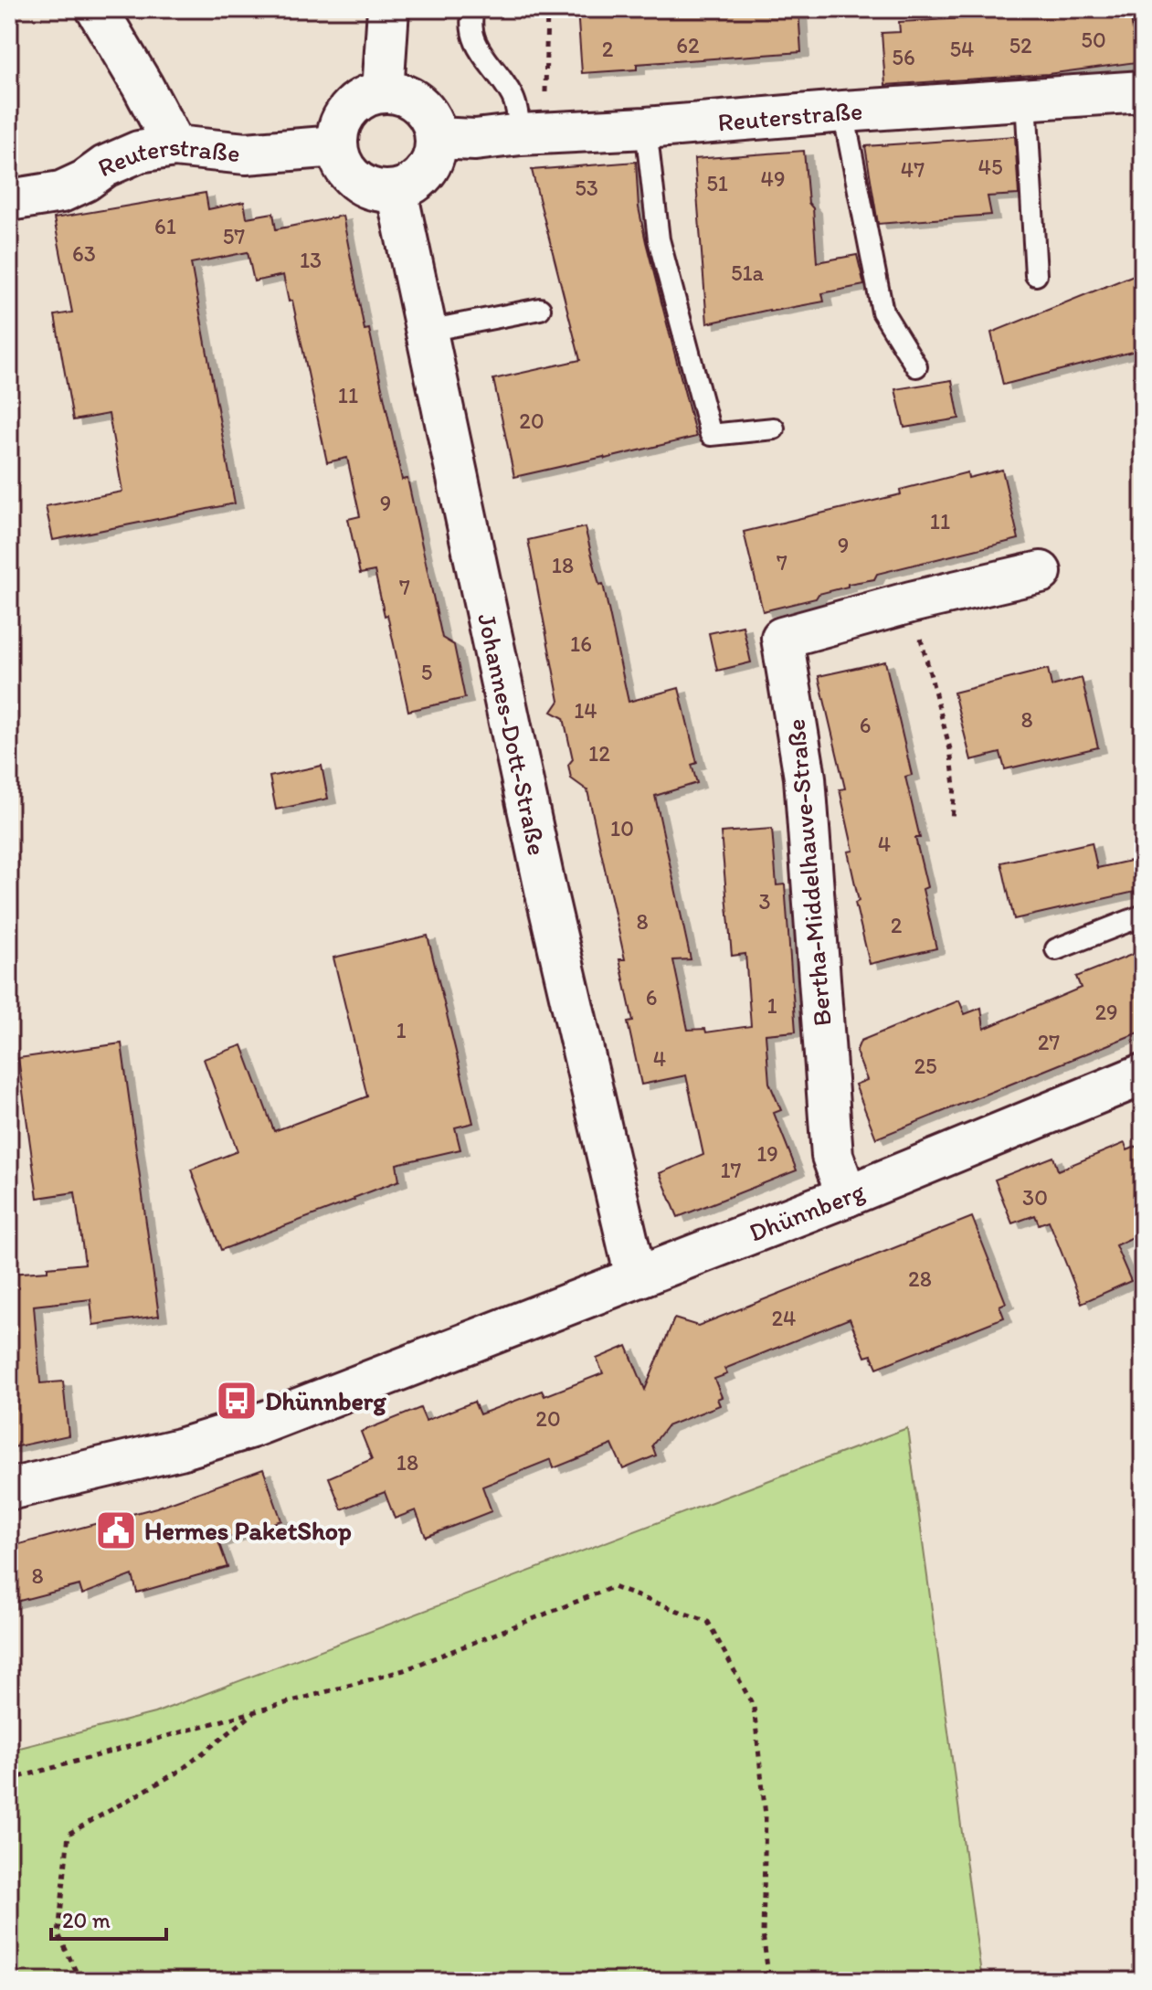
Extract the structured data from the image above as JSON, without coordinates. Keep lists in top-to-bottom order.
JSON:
{
  "streets": {
    "street": [
      "Reuterstraße",
      "Johannes-Dott-Straße",
      "Bertha-Middelhauve-Straße",
      "Dhünnberg"
    ]
  },
  "crossings": [
    ["Reuterstraße", "Johannes-Dott-Straße"],
    ["Johannes-Dott-Straße", "Dhünnberg"],
    ["Bertha-Middelhauve-Straße", "Dhünnberg"]
  ],
  "places": {
    "bus stop": ["Dhünnberg"],
    "public building": ["Hermes PaketShop"]
  },
  "house_numbers": [
    "50",
    "62",
    "52",
    "2",
    "54",
    "56",
    "45",
    "47",
    "49",
    "51",
    "53",
    "61",
    "57",
    "63",
    "13",
    "51a",
    "11",
    "20",
    "9",
    "11",
    "9",
    "7",
    "18",
    "7",
    "16",
    "5",
    "14",
    "8",
    "6",
    "12",
    "10",
    "4",
    "3",
    "8",
    "2",
    "6",
    "1",
    "29",
    "1",
    "27",
    "4",
    "25",
    "19",
    "17",
    "30",
    "28",
    "24",
    "20",
    "18",
    "8"
  ],
  "scale_bar": "20 m"
}
